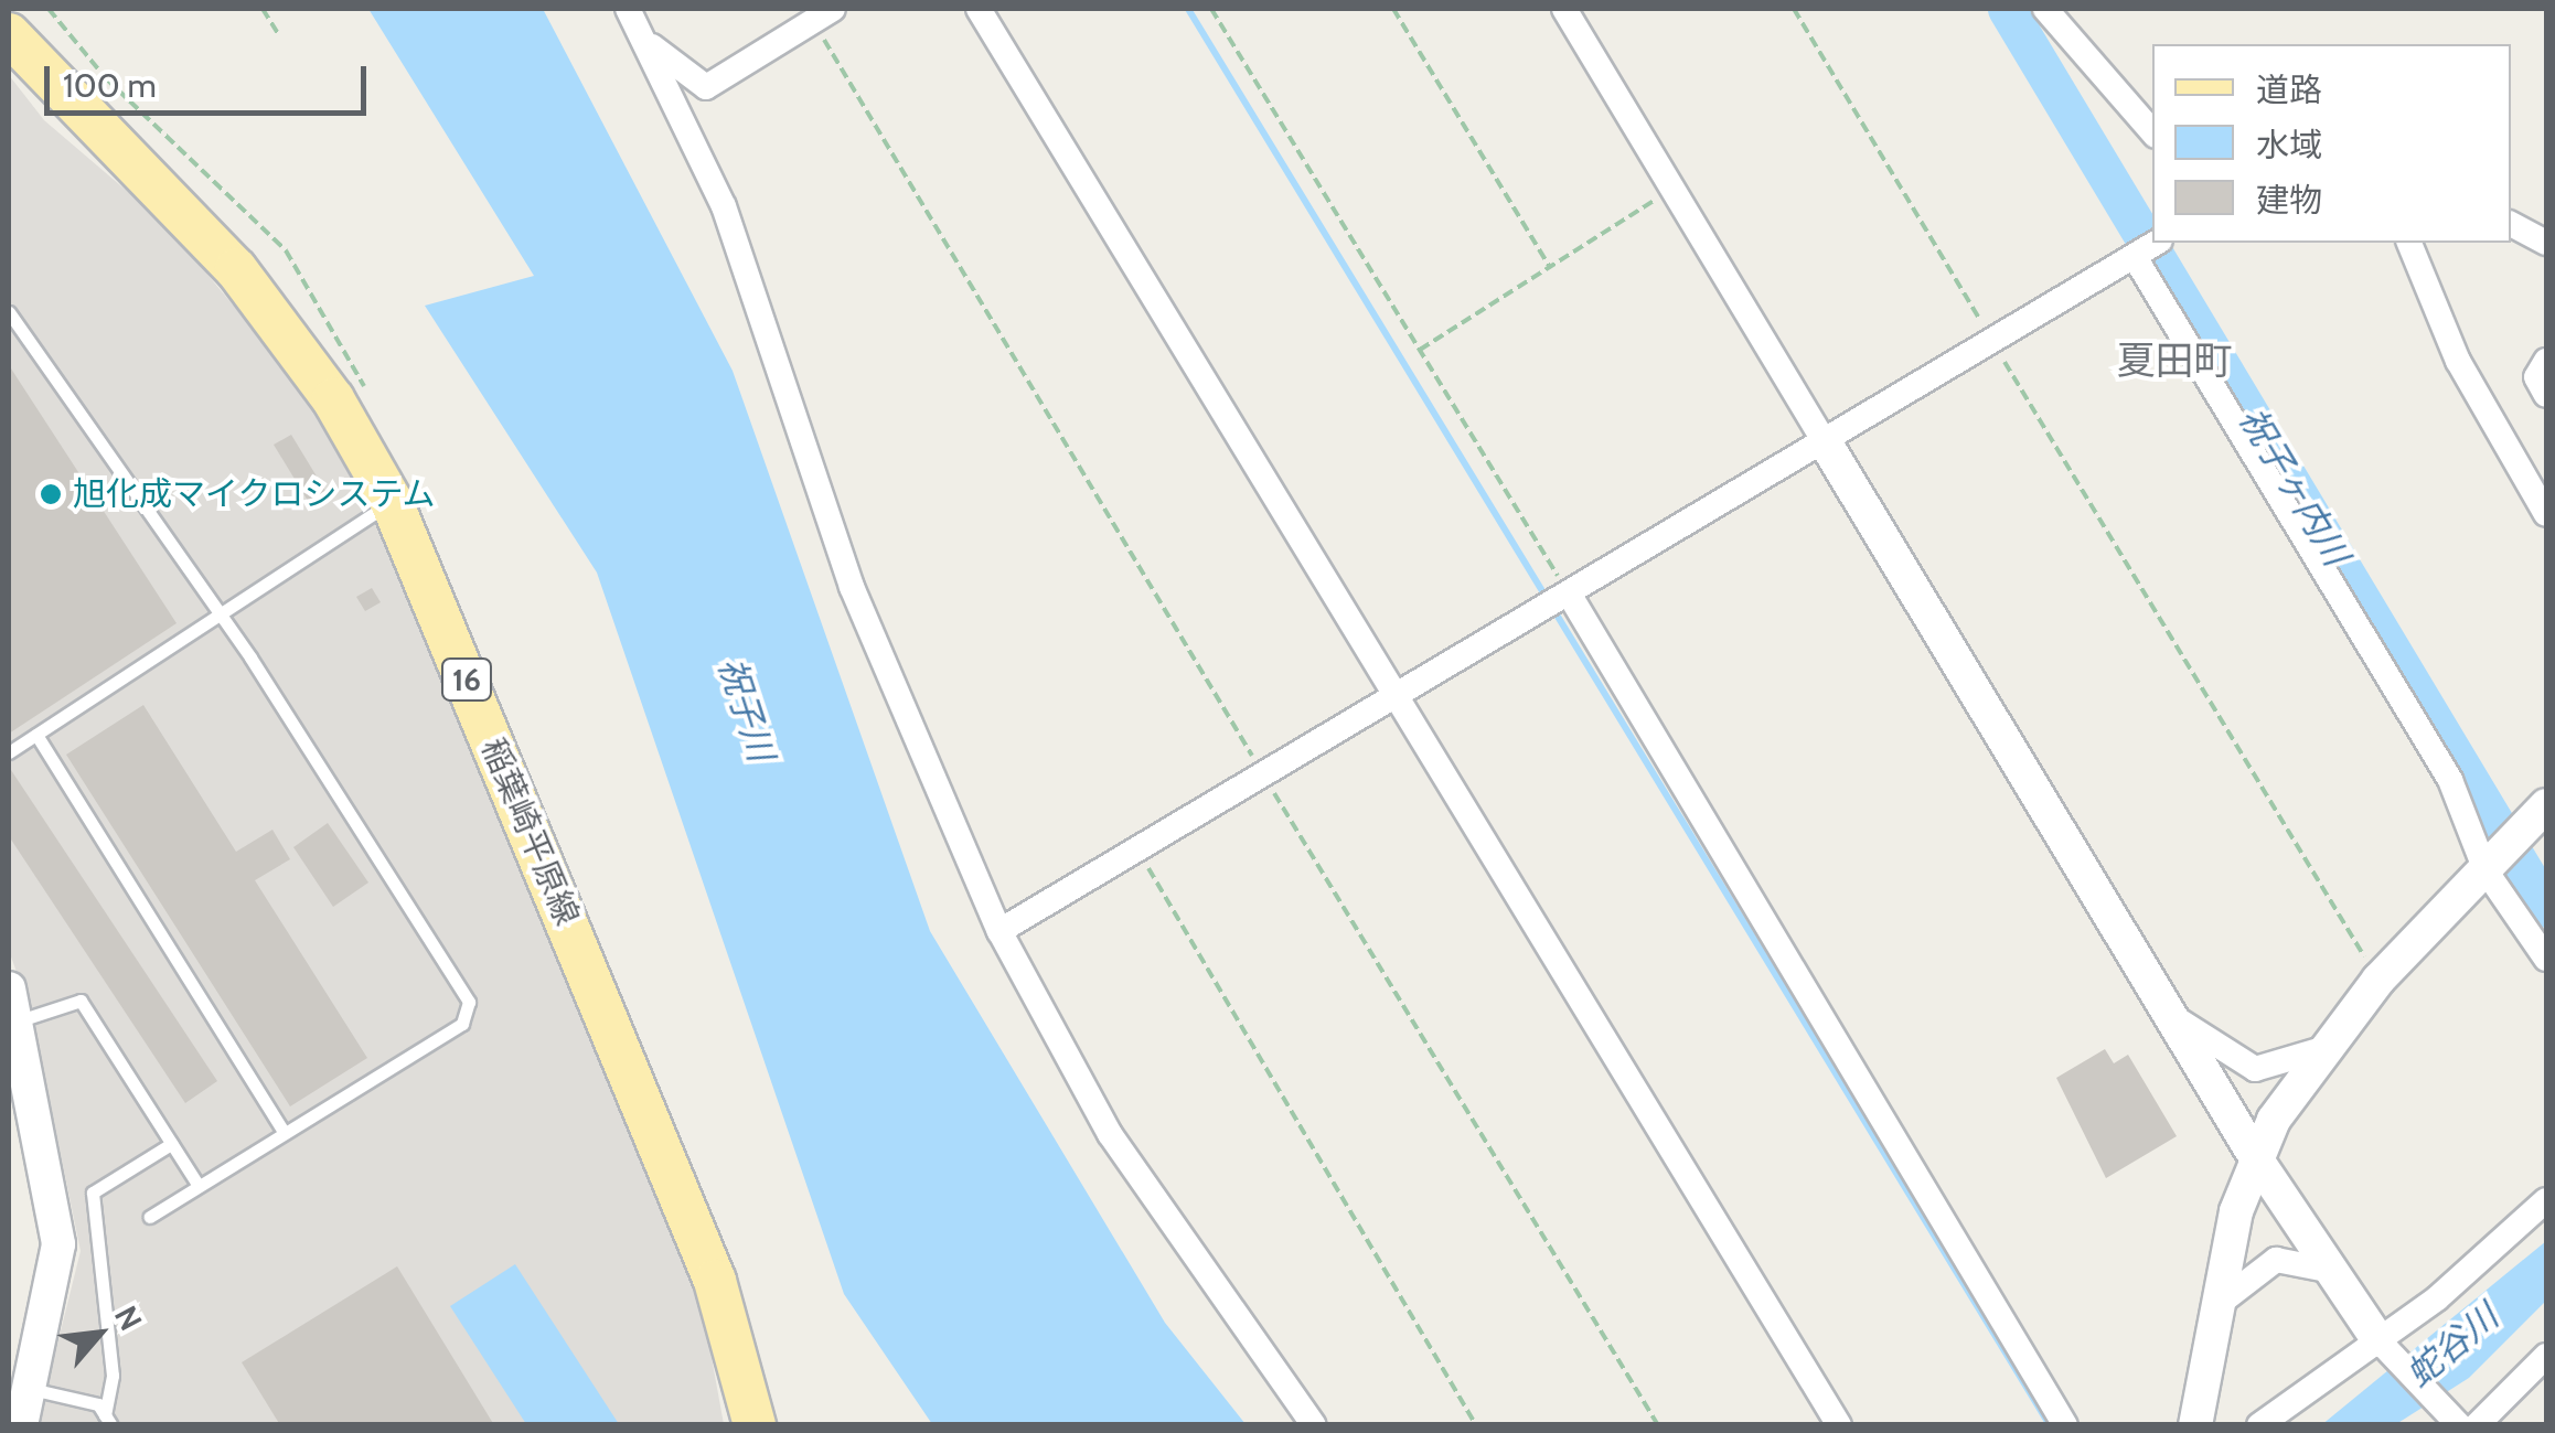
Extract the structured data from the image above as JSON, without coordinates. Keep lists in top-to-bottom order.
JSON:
{
  "streets": {
    "main road": ["16", "稲葉崎平原線"]
  },
  "districts": ["夏田町"],
  "water": ["祝子ヶ内川", "祝子川", "蛇谷川"],
  "places": ["旭化成マイクロシステム"],
  "legend": ["道路", "水域", "建物"],
  "scale_bar": "100 m",
  "north": "top right"
}
